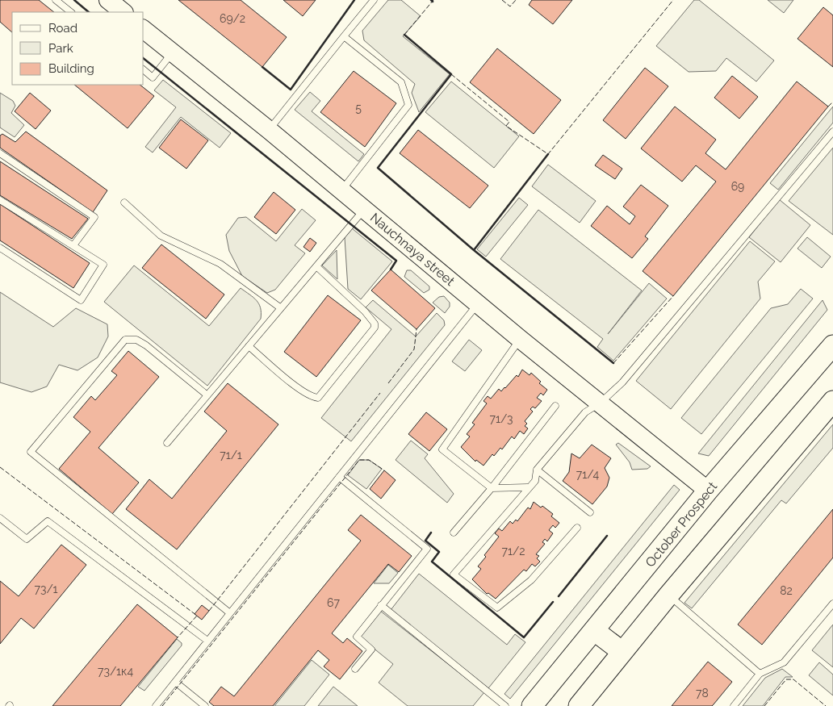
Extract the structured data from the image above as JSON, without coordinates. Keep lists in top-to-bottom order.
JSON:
{
  "streets": {
    "main road": ["October Prospect"],
    "street": ["Nauchnaya street"]
  },
  "crossings": [
    ["Nauchnaya street", "October Prospect"]
  ],
  "house_numbers": [
    "69/2",
    "5",
    "69",
    "71/3",
    "71/1",
    "71/4",
    "71/2",
    "73/1",
    "82",
    "67",
    "73/1к4",
    "78"
  ],
  "legend": ["Road", "Park", "Building"]
}
